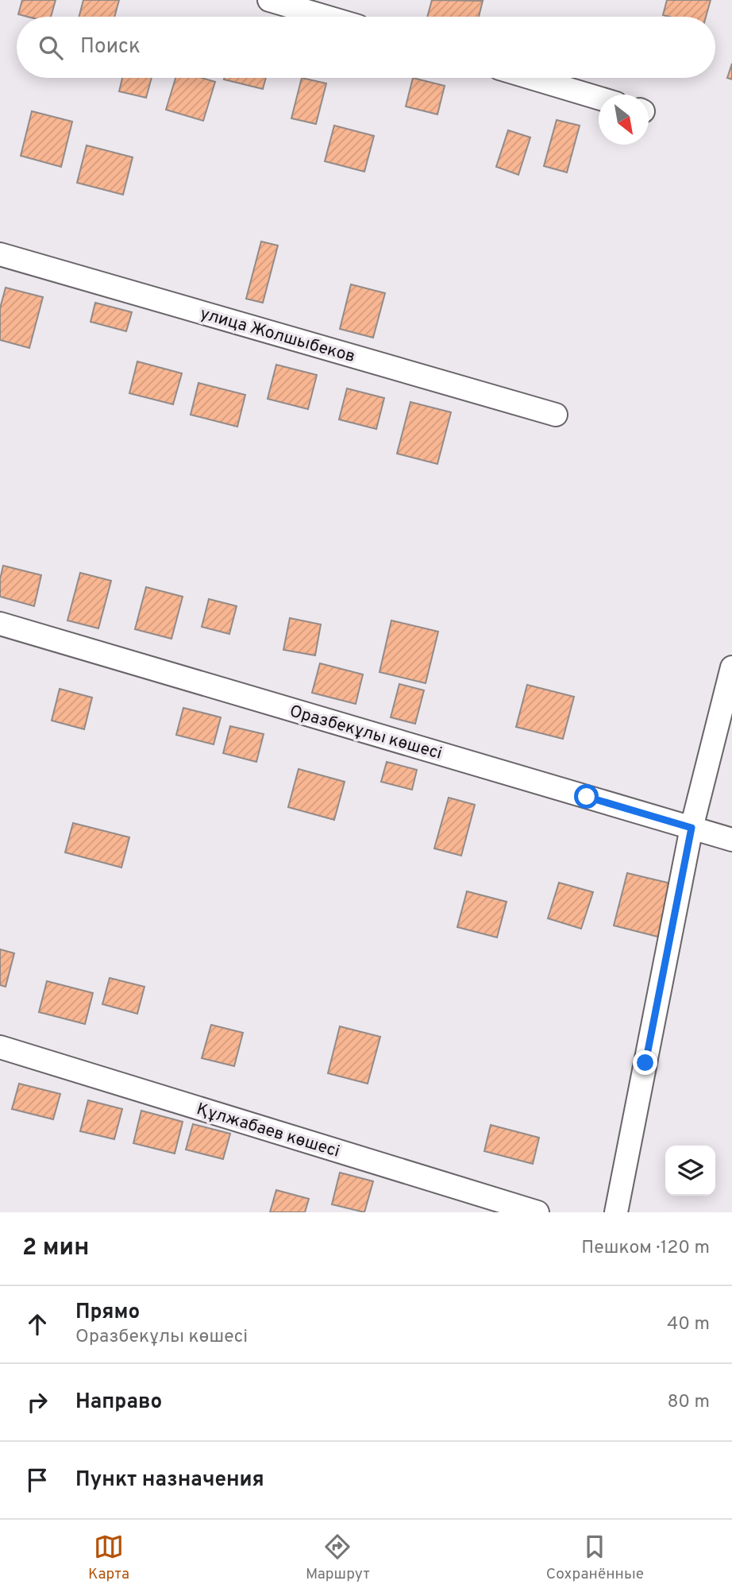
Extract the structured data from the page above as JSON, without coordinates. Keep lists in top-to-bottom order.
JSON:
{
  "streets": {
    "street": ["улица Жолшыбеков", "Оразбекұлы көшесі", "Құлжабаев көшесі"]
  },
  "north": "bottom right",
  "page": {
    "search": "Поиск",
    "heading": ["2 мин", "Пешком · 120 m"],
    "list": [
      ["Прямо", "Оразбекұлы көшесі", "40 m"],
      ["Направо", "80 m"],
      "Пункт назначения"
    ],
    "nav": ["Карта", "Маршрут", "Сохранённые"]
  }
}
